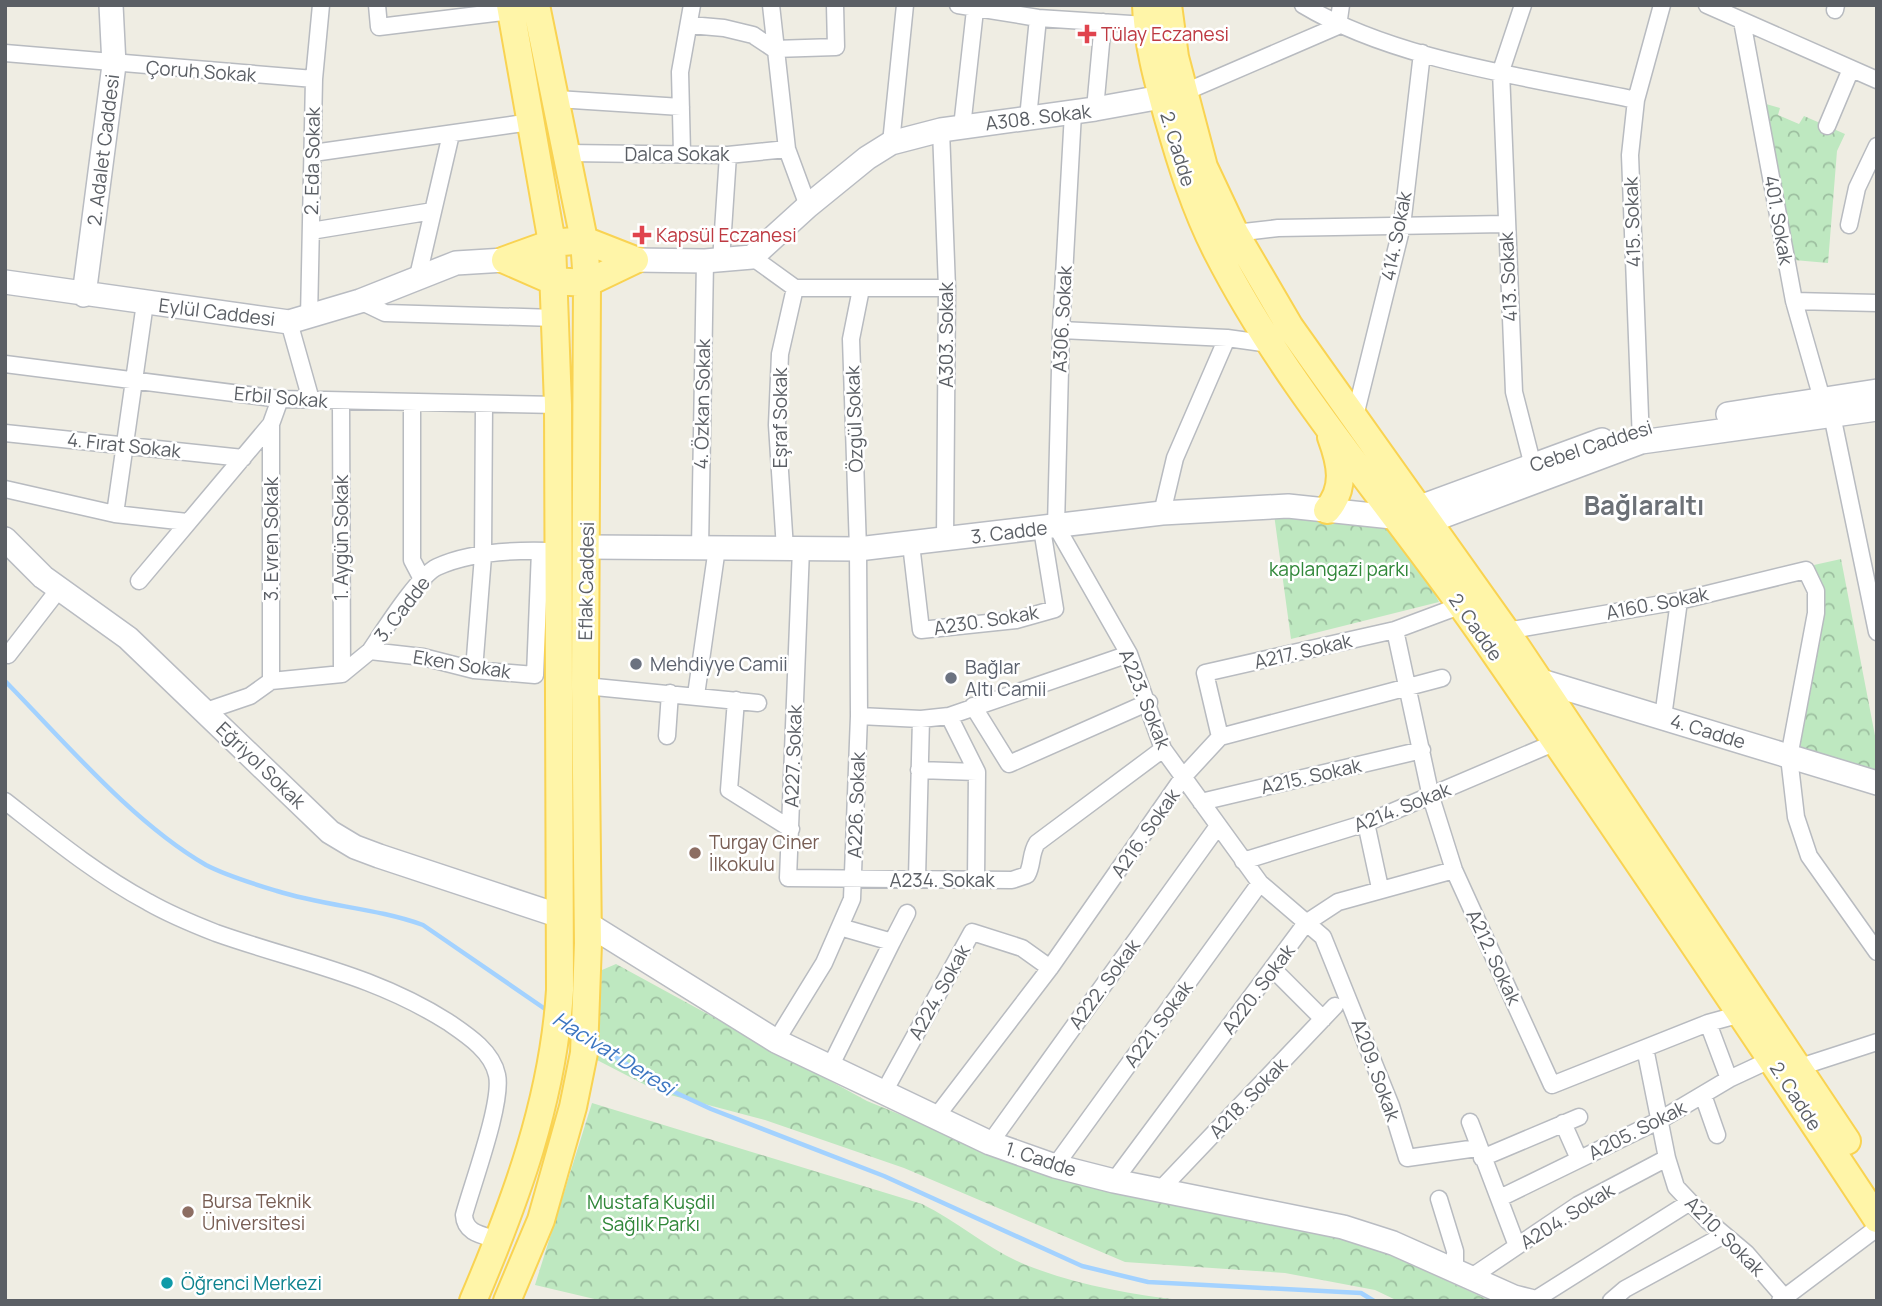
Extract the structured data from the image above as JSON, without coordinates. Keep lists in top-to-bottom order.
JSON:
{
  "streets": {
    "main road": [
      "A308. Sokak",
      "2. Cadde",
      "2. Adalet Caddesi",
      "Eylül Caddesi",
      "Cebel Caddesi",
      "3. Cadde",
      "Eflak Caddesi",
      "4. Cadde",
      "Eğriyol Sokak",
      "1. Cadde"
    ],
    "street": [
      "Çoruh Sokak",
      "Dalca Sokak",
      "2. Eda Sokak",
      "401. Sokak",
      "415. Sokak",
      "414. Sokak",
      "413. Sokak",
      "A306. Sokak",
      "A303. Sokak",
      "Erbil Sokak",
      "4. Özkan Sokak",
      "Eşraf Sokak",
      "Özgül Sokak",
      "4. Fırat Sokak",
      "1. Aygün Sokak",
      "3. Evren Sokak",
      "A160. Sokak",
      "A230. Sokak",
      "A217. Sokak",
      "Eken Sokak",
      "A223. Sokak",
      "A227. Sokak",
      "A215. Sokak",
      "A226. Sokak",
      "A214. Sokak",
      "A216. Sokak",
      "A234. Sokak",
      "A212. Sokak",
      "A222. Sokak",
      "A220. Sokak",
      "A224. Sokak",
      "A221. Sokak",
      "A209. Sokak",
      "A218. Sokak",
      "A205. Sokak",
      "A204. Sokak",
      "A210. Sokak"
    ]
  },
  "crossings": [
    ["Çoruh Sokak", "2. Adalet Caddesi"],
    ["Çoruh Sokak", "2. Eda Sokak"],
    ["A308. Sokak", "2. Cadde"],
    ["A308. Sokak", "A306. Sokak"],
    ["A308. Sokak", "A303. Sokak"],
    ["2. Cadde", "414. Sokak"],
    ["2. Cadde", "Cebel Caddesi"],
    ["2. Cadde", "3. Cadde"],
    ["2. Cadde", "A160. Sokak"],
    ["2. Cadde", "A217. Sokak"],
    ["2. Cadde", "4. Cadde"],
    ["2. Cadde", "A214. Sokak"],
    ["2. Cadde", "A212. Sokak"],
    ["2. Cadde", "A205. Sokak"],
    ["2. Adalet Caddesi", "Eylül Caddesi"],
    ["Dalca Sokak", "4. Özkan Sokak"],
    ["Dalca Sokak", "Eflak Caddesi"],
    ["2. Eda Sokak", "Eylül Caddesi"],
    ["2. Eda Sokak", "Erbil Sokak"],
    ["401. Sokak", "Cebel Caddesi"],
    ["415. Sokak", "Cebel Caddesi"],
    ["413. Sokak", "Cebel Caddesi"],
    ["A306. Sokak", "3. Cadde"],
    ["A306. Sokak", "A230. Sokak"],
    ["A306. Sokak", "A223. Sokak"],
    ["A303. Sokak", "3. Cadde"],
    ["Erbil Sokak", "1. Aygün Sokak"],
    ["Erbil Sokak", "3. Evren Sokak"],
    ["Erbil Sokak", "Eflak Caddesi"],
    ["4. Özkan Sokak", "3. Cadde"],
    ["Eşraf Sokak", "3. Cadde"],
    ["Eşraf Sokak", "A227. Sokak"],
    ["Özgül Sokak", "3. Cadde"],
    ["Özgül Sokak", "A226. Sokak"],
    ["Cebel Caddesi", "3. Cadde"],
    ["3. Cadde", "Eflak Caddesi"],
    ["3. Cadde", "A230. Sokak"],
    ["3. Cadde", "Eken Sokak"],
    ["3. Cadde", "A223. Sokak"],
    ["3. Cadde", "A227. Sokak"],
    ["3. Cadde", "A226. Sokak"],
    ["Eflak Caddesi", "Eken Sokak"],
    ["Eflak Caddesi", "Eğriyol Sokak"],
    ["Eflak Caddesi", "1. Cadde"],
    ["A160. Sokak", "4. Cadde"],
    ["A230. Sokak", "A223. Sokak"],
    ["A217. Sokak", "A216. Sokak"],
    ["A217. Sokak", "A212. Sokak"],
    ["A223. Sokak", "A215. Sokak"],
    ["A223. Sokak", "A214. Sokak"],
    ["A223. Sokak", "A216. Sokak"],
    ["A223. Sokak", "A234. Sokak"],
    ["A223. Sokak", "A222. Sokak"],
    ["A223. Sokak", "A220. Sokak"],
    ["A223. Sokak", "A221. Sokak"],
    ["A223. Sokak", "A209. Sokak"],
    ["A227. Sokak", "A234. Sokak"],
    ["A215. Sokak", "A212. Sokak"],
    ["A226. Sokak", "A234. Sokak"],
    ["A226. Sokak", "1. Cadde"],
    ["A214. Sokak", "A212. Sokak"],
    ["A216. Sokak", "A224. Sokak"],
    ["A216. Sokak", "1. Cadde"],
    ["A212. Sokak", "A220. Sokak"],
    ["A212. Sokak", "A210. Sokak"],
    ["A222. Sokak", "1. Cadde"],
    ["A220. Sokak", "A209. Sokak"],
    ["A220. Sokak", "1. Cadde"],
    ["A224. Sokak", "1. Cadde"],
    ["A221. Sokak", "1. Cadde"],
    ["A218. Sokak", "1. Cadde"],
    ["A205. Sokak", "A210. Sokak"],
    ["1. Cadde", "A204. Sokak"],
    ["A204. Sokak", "A210. Sokak"]
  ],
  "districts": ["Bağlaraltı"],
  "water": ["Hacivat Deresi"],
  "parks": ["kaplangazi parkı", "Mustafa Kuşdil Sağlık Parkı"],
  "places": {
    "health": ["Tülay Eczanesi", "Kapsül Eczanesi"],
    "other": [
      "Mehdiyye Camii",
      "Bağlar Altı Camii",
      "Turgay Ciner İlkokulu",
      "Bursa Teknik Üniversitesi",
      "Öğrenci Merkezi"
    ]
  }
}
